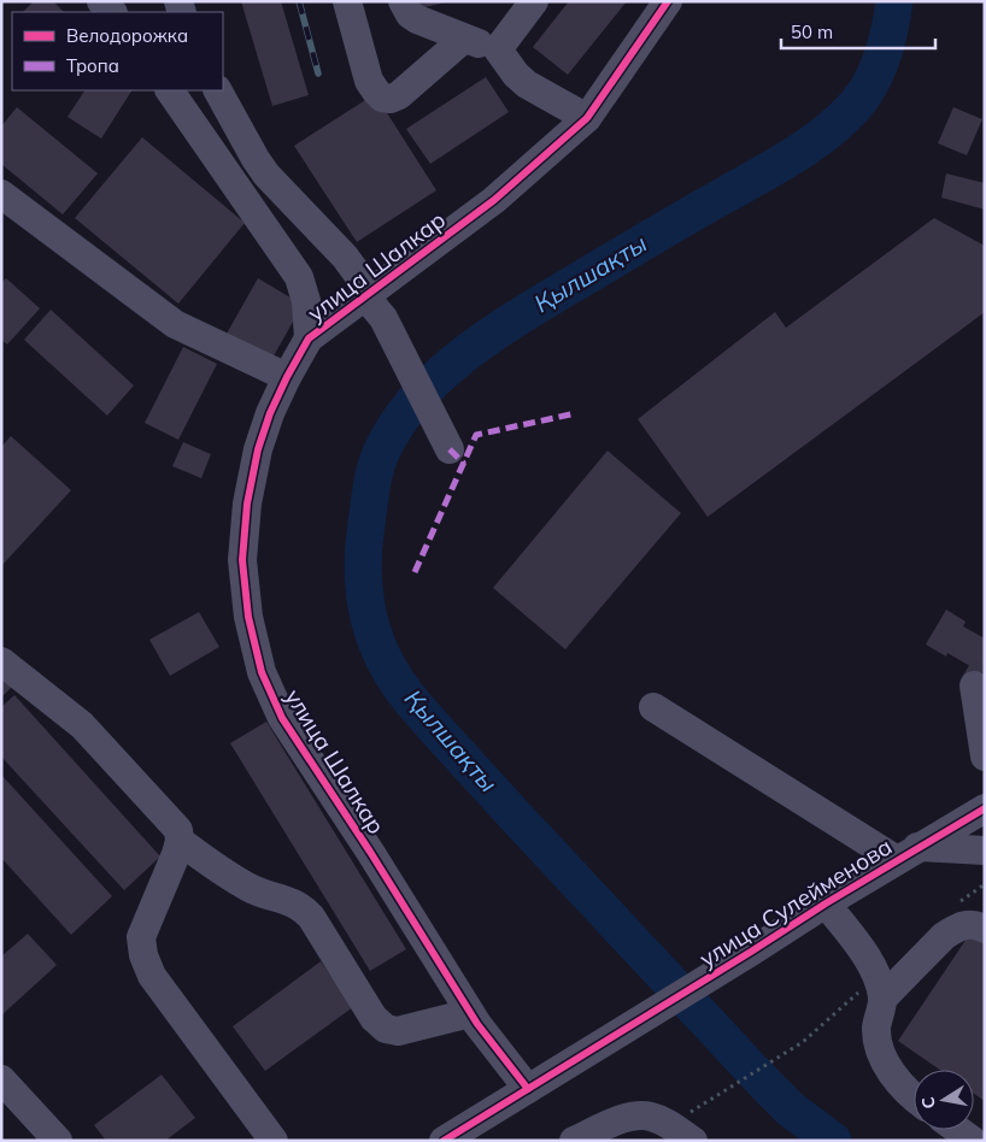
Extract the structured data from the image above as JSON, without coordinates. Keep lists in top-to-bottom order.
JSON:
{
  "streets": {
    "street": ["улица Шалкар", "улица Сулейменова"]
  },
  "crossings": [
    ["улица Шалкар", "улица Сулейменова"]
  ],
  "water": ["Қылшақты"],
  "legend": ["Велодорожка", "Тропа"],
  "scale_bar": "50 m",
  "north": "left"
}
